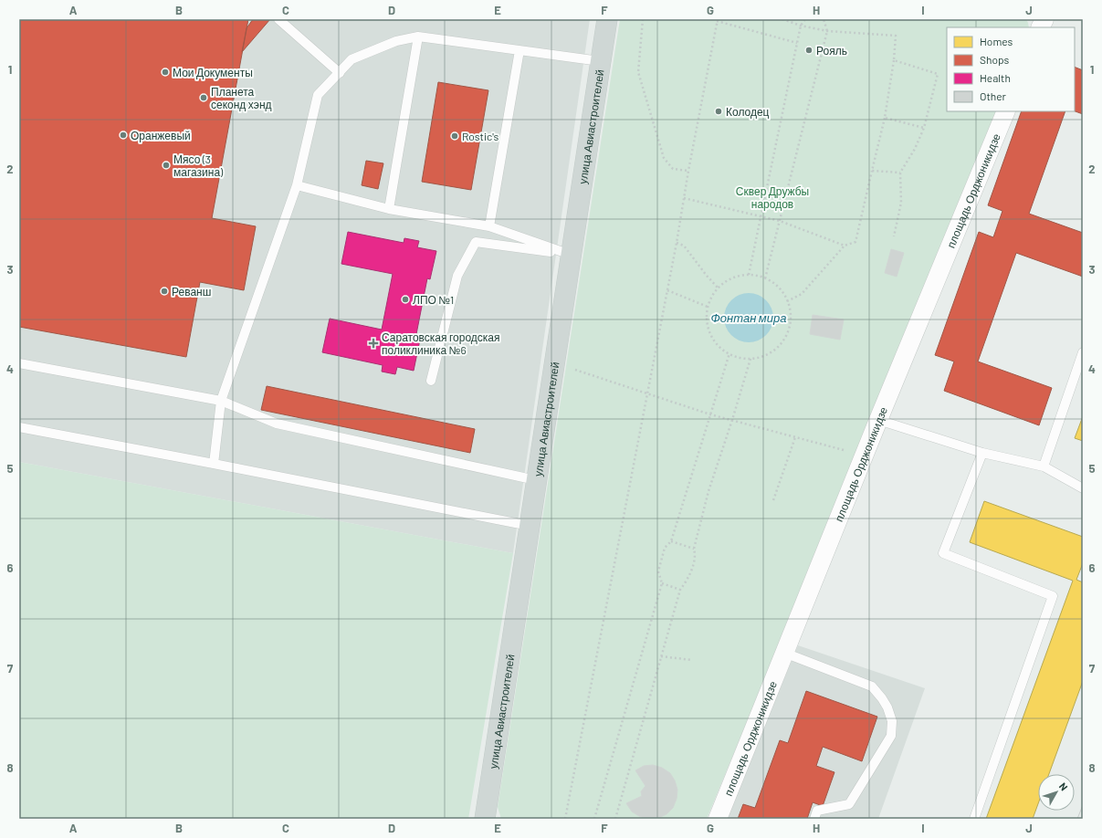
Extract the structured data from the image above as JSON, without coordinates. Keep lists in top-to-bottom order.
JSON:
{
  "streets": {
    "main road": ["улица Авиастроителей"],
    "street": ["площадь Орджоникидзе"]
  },
  "water": ["Фонтан мира"],
  "parks": ["Сквер Дружбы народов"],
  "places": {
    "other": [
      "Рояль",
      "Мои Документы",
      "Планета секонд хэнд",
      "Колодец",
      "Оранжевый",
      "Rostic's",
      "Мясо (3 магазина)",
      "Реванш",
      "ЛПО №1"
    ],
    "health": ["Саратовская городская поликлиника №6"]
  },
  "legend": [
    "Homes",
    "Shops",
    "Health",
    "Other"
  ],
  "north": "top right",
  "grid": {
    "columns": [
      "A",
      "B",
      "C",
      "D",
      "E",
      "F",
      "G",
      "H",
      "I",
      "J"
    ],
    "rows": [
      "1",
      "2",
      "3",
      "4",
      "5",
      "6",
      "7",
      "8"
    ]
  }
}
